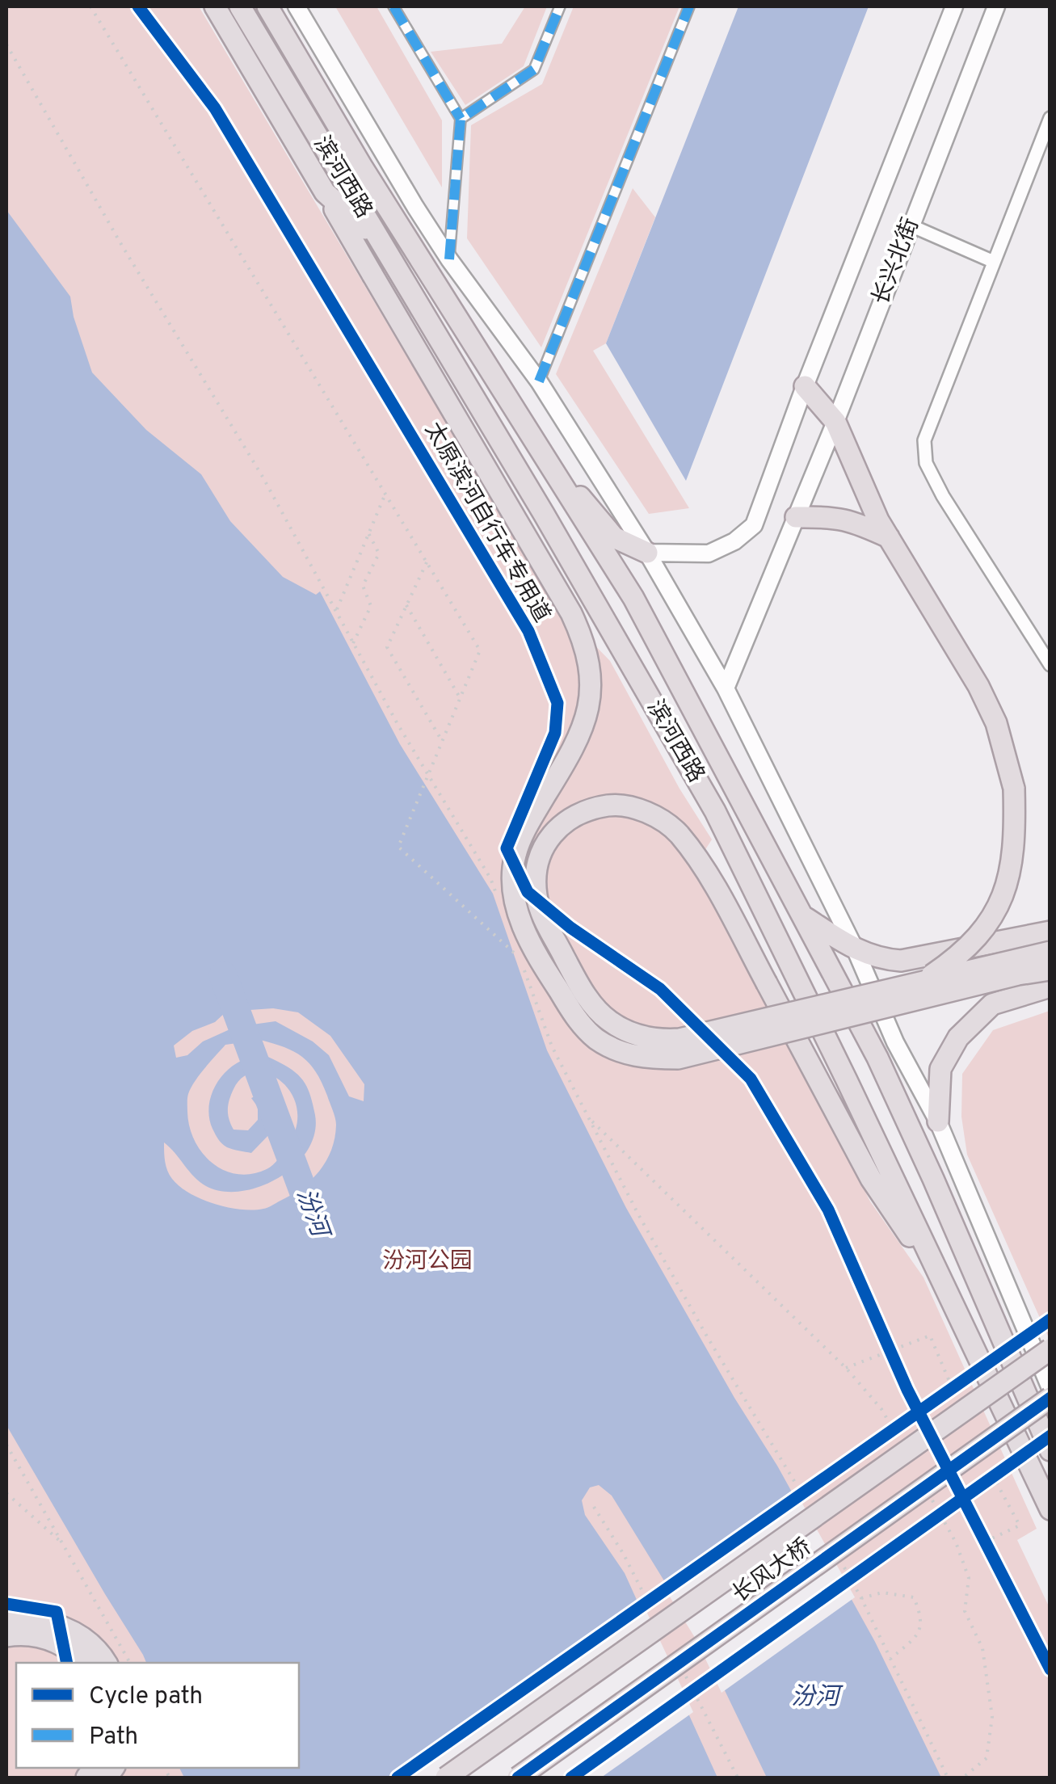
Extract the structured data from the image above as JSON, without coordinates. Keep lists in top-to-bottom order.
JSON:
{
  "streets": {
    "highway": ["滨河西路", "长风大桥"],
    "street": ["长兴北街"],
    "cycle path": ["太原滨河自行车专用道"]
  },
  "water": ["汾河"],
  "parks": ["汾河公园"],
  "legend": ["Cycle path", "Path"]
}
